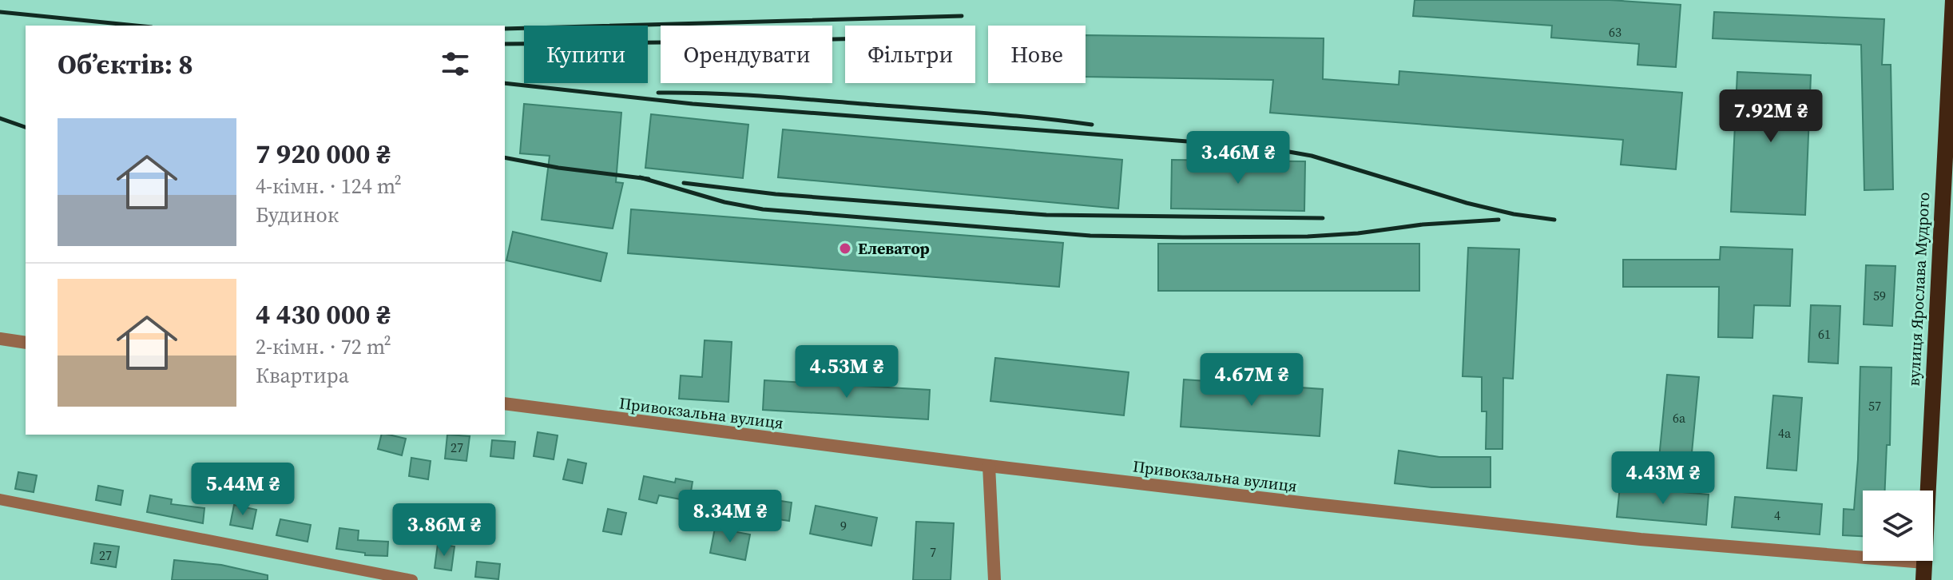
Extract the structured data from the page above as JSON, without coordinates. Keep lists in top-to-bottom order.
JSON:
{
  "streets": {
    "main road": ["вулиця Ярослава Мудрого"],
    "street": ["Привокзальна вулиця"]
  },
  "crossings": [
    ["вулиця Ярослава Мудрого", "Привокзальна вулиця"]
  ],
  "places": ["Елеватор"],
  "house_numbers": [
    "63",
    "59",
    "61",
    "57",
    "6а",
    "4а",
    "27",
    "4",
    "9",
    "7",
    "27"
  ],
  "page": {
    "chip": [
      "Купити",
      "Орендувати",
      "Фільтри",
      "Нове"
    ],
    "heading": "Об’єктів: 8",
    "price": [
      "7.92M ₴",
      "3.46M ₴",
      "4.53M ₴",
      "4.67M ₴",
      "4.43M ₴",
      "5.44M ₴",
      "8.34M ₴",
      "3.86M ₴"
    ],
    "list": [
      {
        "name": "7 920 000 ₴",
        "note": "4-кімн. · 124 m² · Будинок"
      },
      {
        "name": "4 430 000 ₴",
        "note": "2-кімн. · 72 m² · Квартира"
      }
    ]
  }
}
